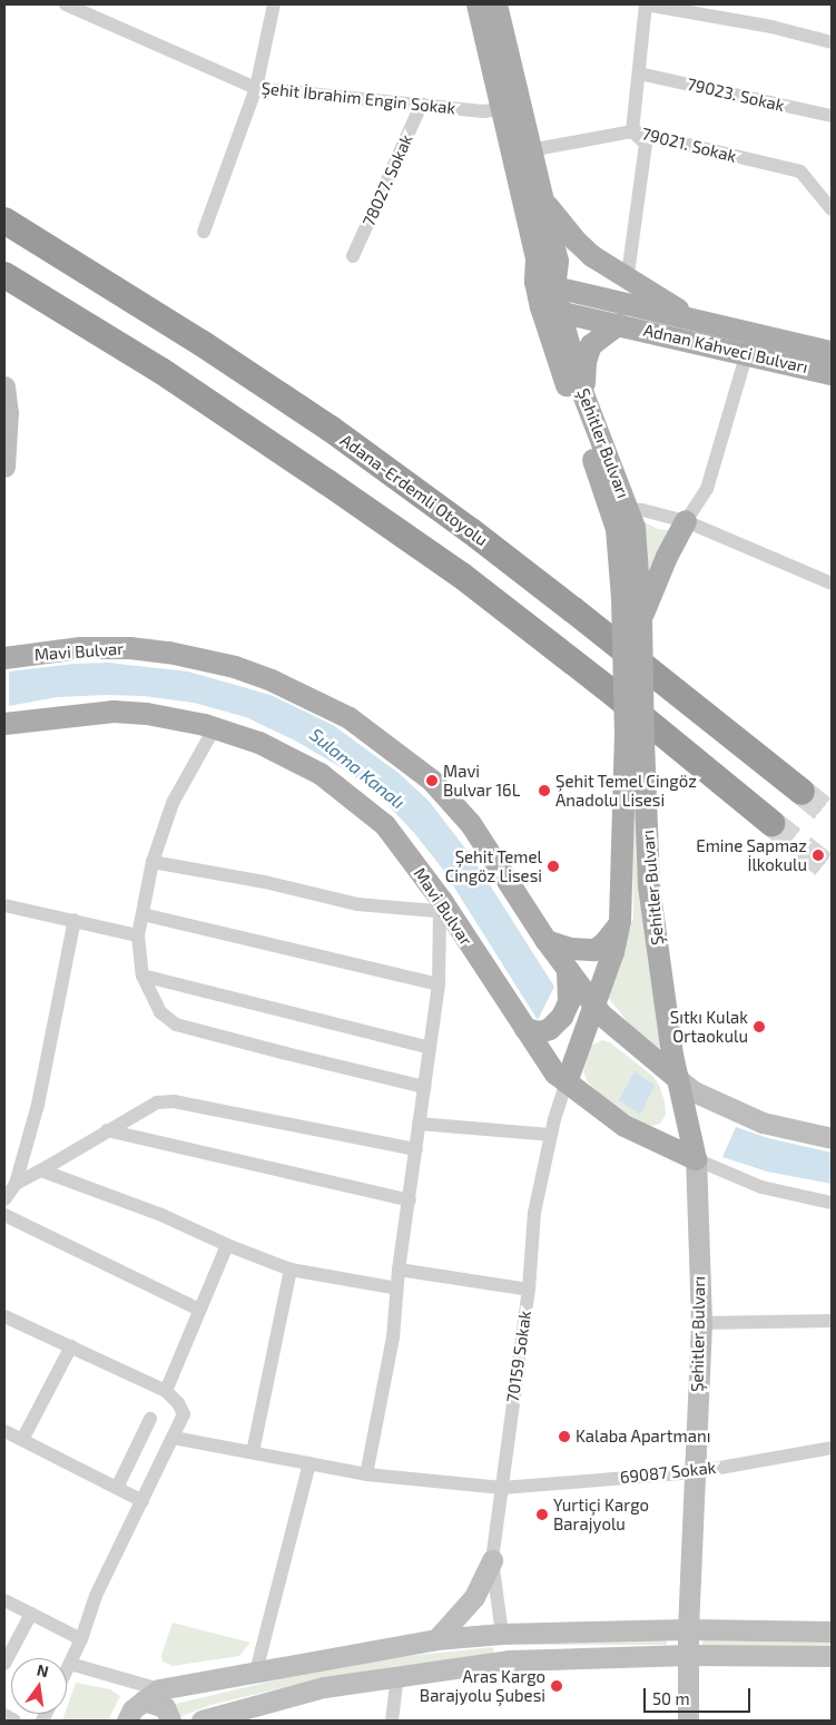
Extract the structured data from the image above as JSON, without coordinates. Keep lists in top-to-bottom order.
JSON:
{
  "streets": {
    "highway": ["Adana-Erdemli Otoyolu"],
    "main road": ["Adnan Kahveci Bulvarı", "Şehitler Bulvarı", "Mavi Bulvar"],
    "street": [
      "79023. Sokak",
      "Şehit İbrahim Engin Sokak",
      "79021. Sokak",
      "78027. Sokak",
      "70159 Sokak",
      "69087 Sokak"
    ]
  },
  "crossings": [
    ["Şehit İbrahim Engin Sokak", "78027. Sokak"],
    ["Şehit İbrahim Engin Sokak", "Şehitler Bulvarı"],
    ["79021. Sokak", "Şehitler Bulvarı"],
    ["Adnan Kahveci Bulvarı", "Şehitler Bulvarı"],
    ["Şehitler Bulvarı", "Mavi Bulvar"],
    ["Şehitler Bulvarı", "70159 Sokak"],
    ["Şehitler Bulvarı", "69087 Sokak"],
    ["Mavi Bulvar", "70159 Sokak"],
    ["70159 Sokak", "69087 Sokak"]
  ],
  "water": ["Sulama Kanalı"],
  "places": [
    "Mavi Bulvar 16L",
    "Şehit Temel Cingöz Anadolu Lisesi",
    "Emine Sapmaz İlkokulu",
    "Şehit Temel Cingöz Lisesi",
    "Sıtkı Kulak Ortaokulu",
    "Kalaba Apartmanı",
    "Yurtiçi Kargo Barajyolu",
    "Aras Kargo Barajyolu Şubesi"
  ],
  "scale_bar": "50 m",
  "north": "top"
}
